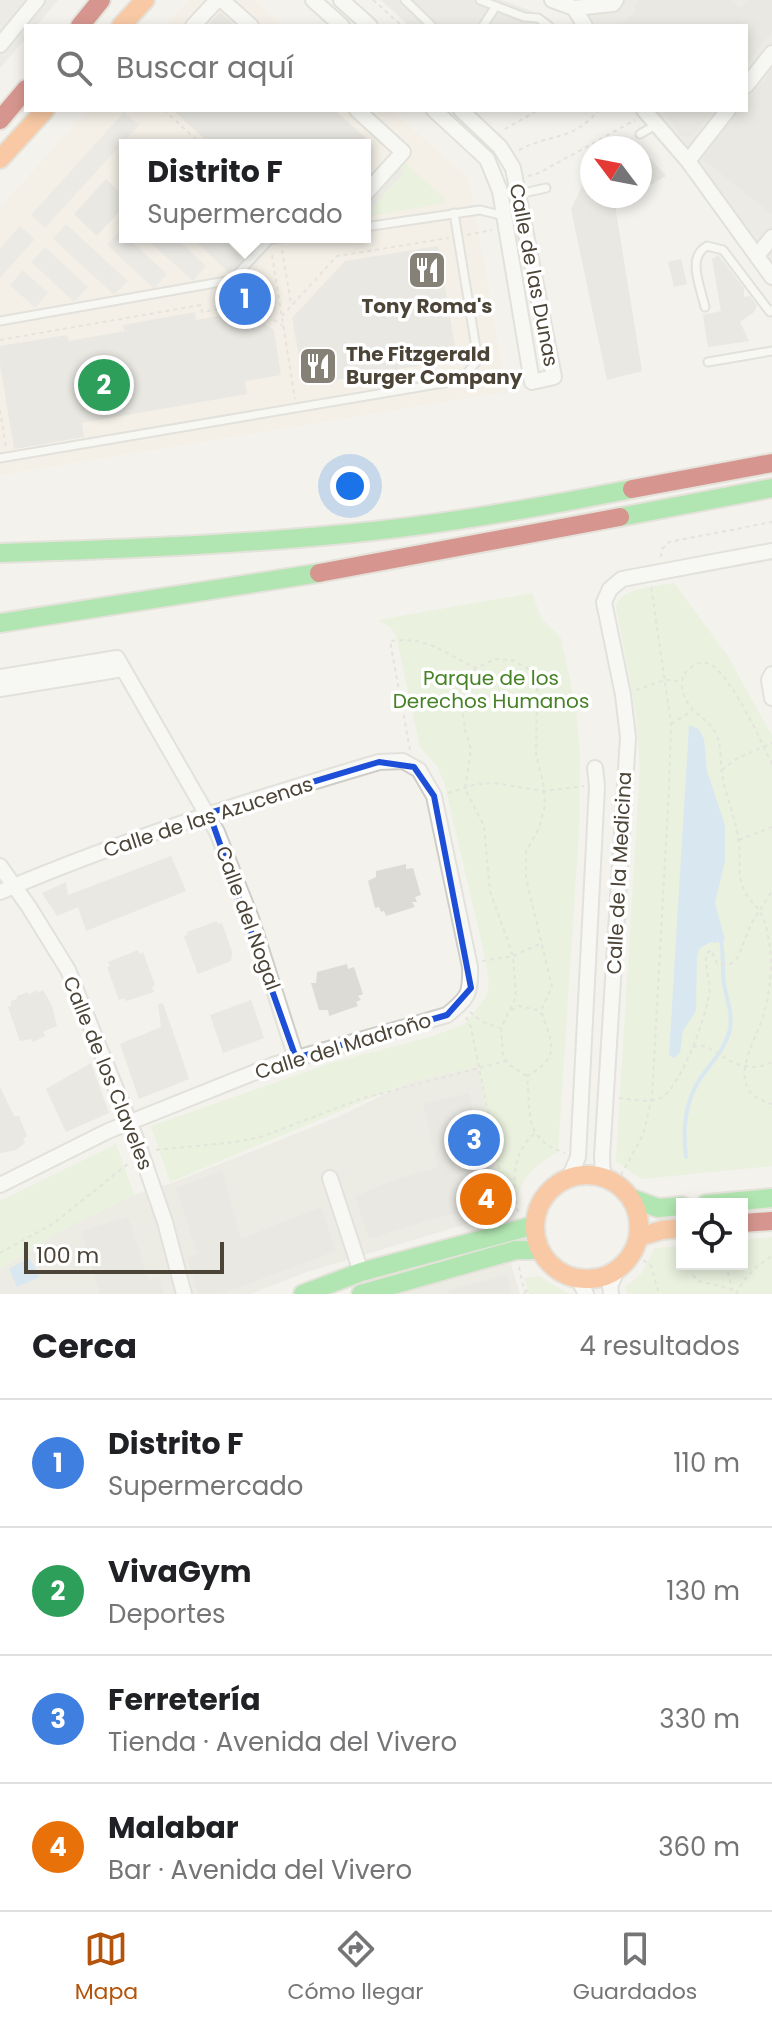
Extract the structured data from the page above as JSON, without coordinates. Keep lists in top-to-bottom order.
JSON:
{
  "streets": {
    "street": [
      "Calle de las Dunas",
      "Calle de las Azucenas",
      "Calle de la Medicina",
      "Calle del Nogal",
      "Calle del Madroño",
      "Calle de los Claveles"
    ]
  },
  "crossings": [
    ["Calle de las Azucenas", "Calle del Nogal"],
    ["Calle de las Azucenas", "Calle de los Claveles"],
    ["Calle del Nogal", "Calle del Madroño"],
    ["Calle del Madroño", "Calle de los Claveles"]
  ],
  "parks": ["Parque de los Derechos Humanos"],
  "places": {
    "restaurant": ["Tony Roma's", "The Fitzgerald Burger Company"]
  },
  "scale_bar": "100 m",
  "north": "top left",
  "page": {
    "search": "Buscar aquí",
    "popup": ["Distrito F", "Supermercado"],
    "pins": [
      "1",
      "2",
      "3",
      "4"
    ],
    "scale": "100 m",
    "heading": ["Cerca", "4 resultados"],
    "list": [
      {
        "mark": "1",
        "name": "Distrito F",
        "note": "Supermercado",
        "value": "110 m"
      },
      {
        "mark": "2",
        "name": "VivaGym",
        "note": "Deportes",
        "value": "130 m"
      },
      {
        "mark": "3",
        "name": "Ferretería",
        "note": "Tienda · Avenida del Vivero",
        "value": "330 m"
      },
      {
        "mark": "4",
        "name": "Malabar",
        "note": "Bar · Avenida del Vivero",
        "value": "360 m"
      }
    ],
    "nav": ["Mapa", "Cómo llegar", "Guardados"]
  }
}
